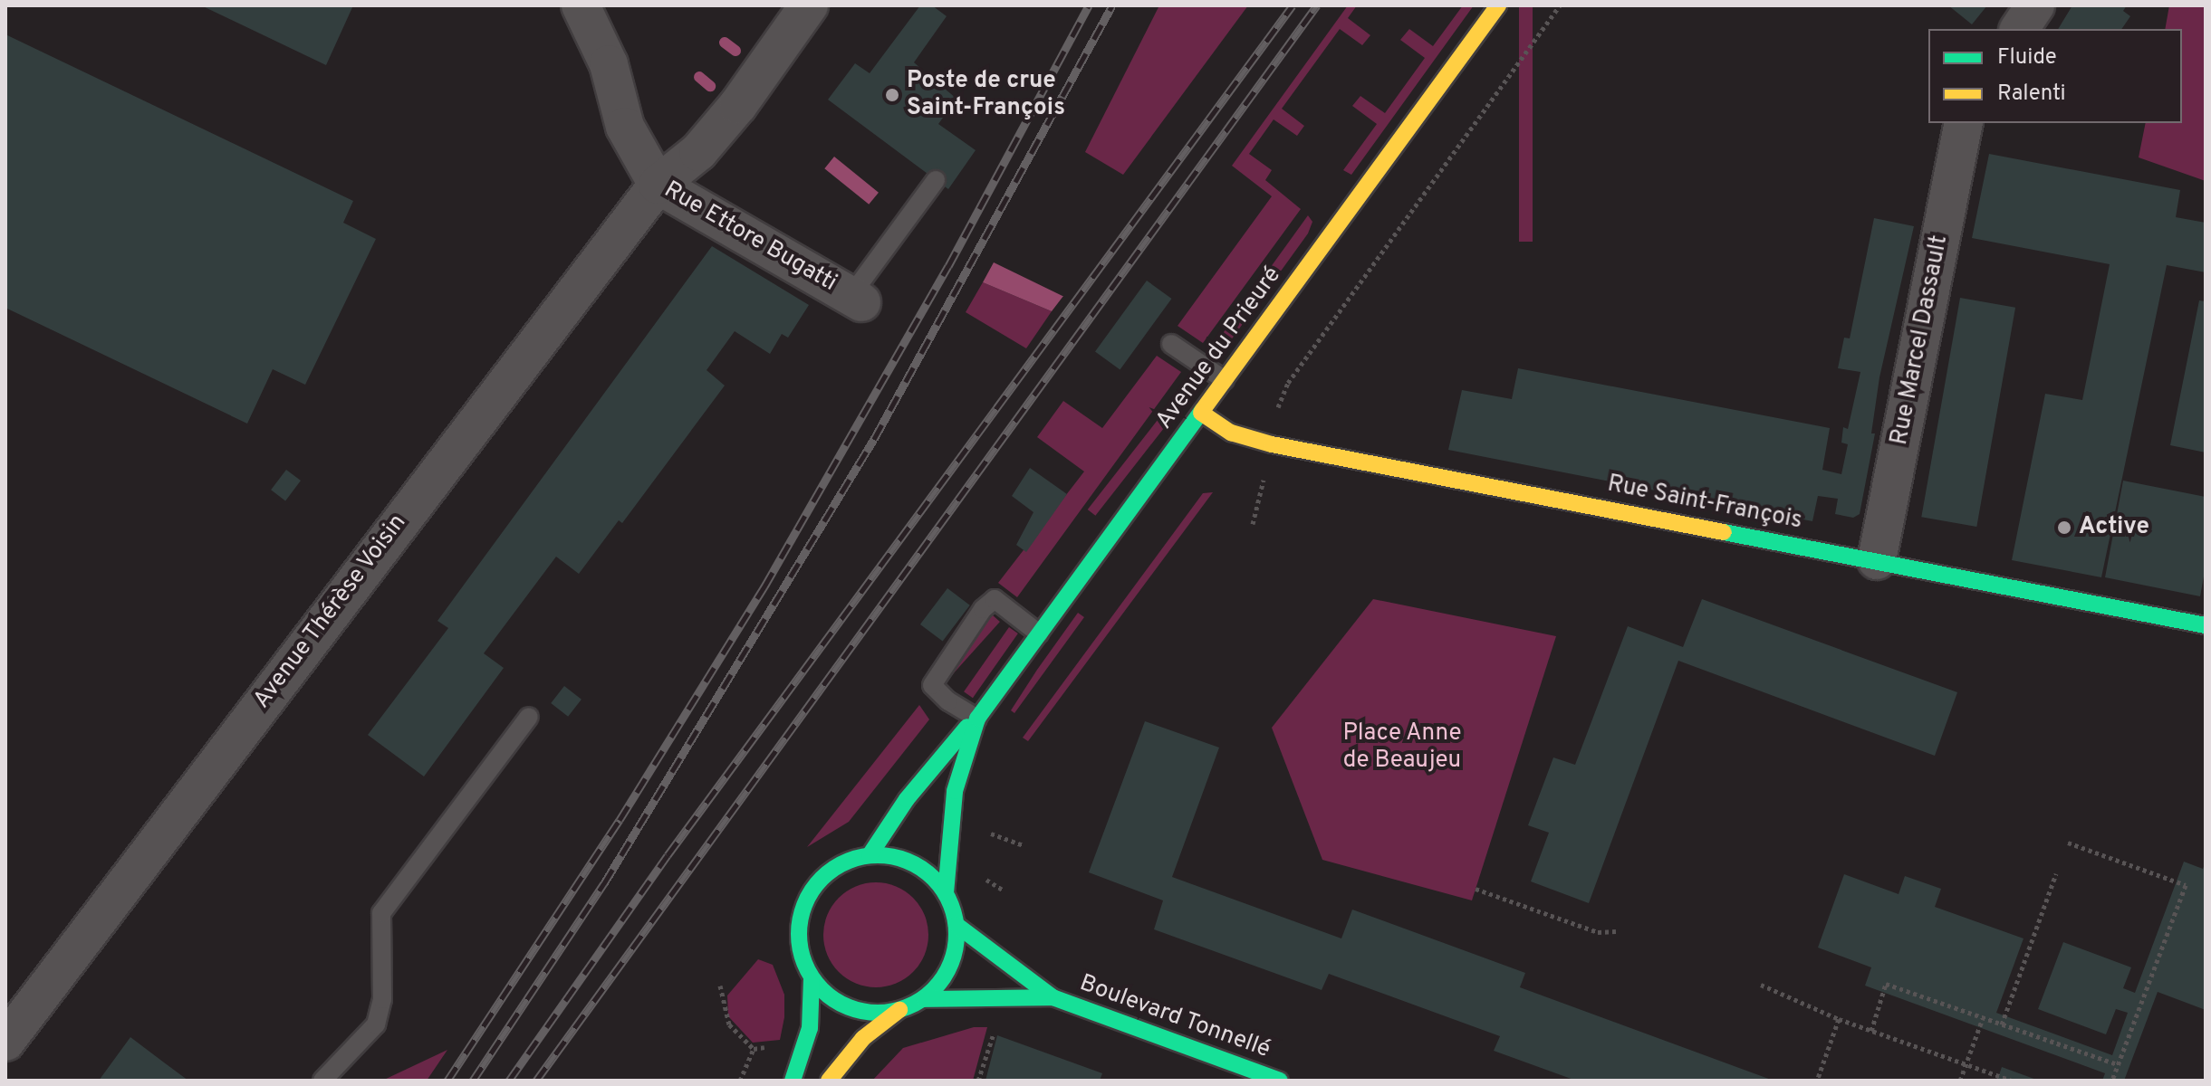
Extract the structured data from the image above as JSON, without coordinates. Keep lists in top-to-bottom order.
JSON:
{
  "streets": {
    "street": [
      "Rue Ettore Bugatti",
      "Rue Marcel Dassault",
      "Avenue du Prieuré",
      "Rue Saint-François",
      "Avenue Thérèse Voisin",
      "Boulevard Tonnellé"
    ]
  },
  "crossings": [
    ["Rue Ettore Bugatti", "Avenue Thérèse Voisin"],
    ["Rue Marcel Dassault", "Rue Saint-François"],
    ["Avenue du Prieuré", "Rue Saint-François"],
    ["Avenue du Prieuré", "Boulevard Tonnellé"]
  ],
  "parks": ["Place Anne de Beaujeu"],
  "places": ["Poste de crue Saint-François", "Active"],
  "legend": ["Fluide", "Ralenti"]
}
